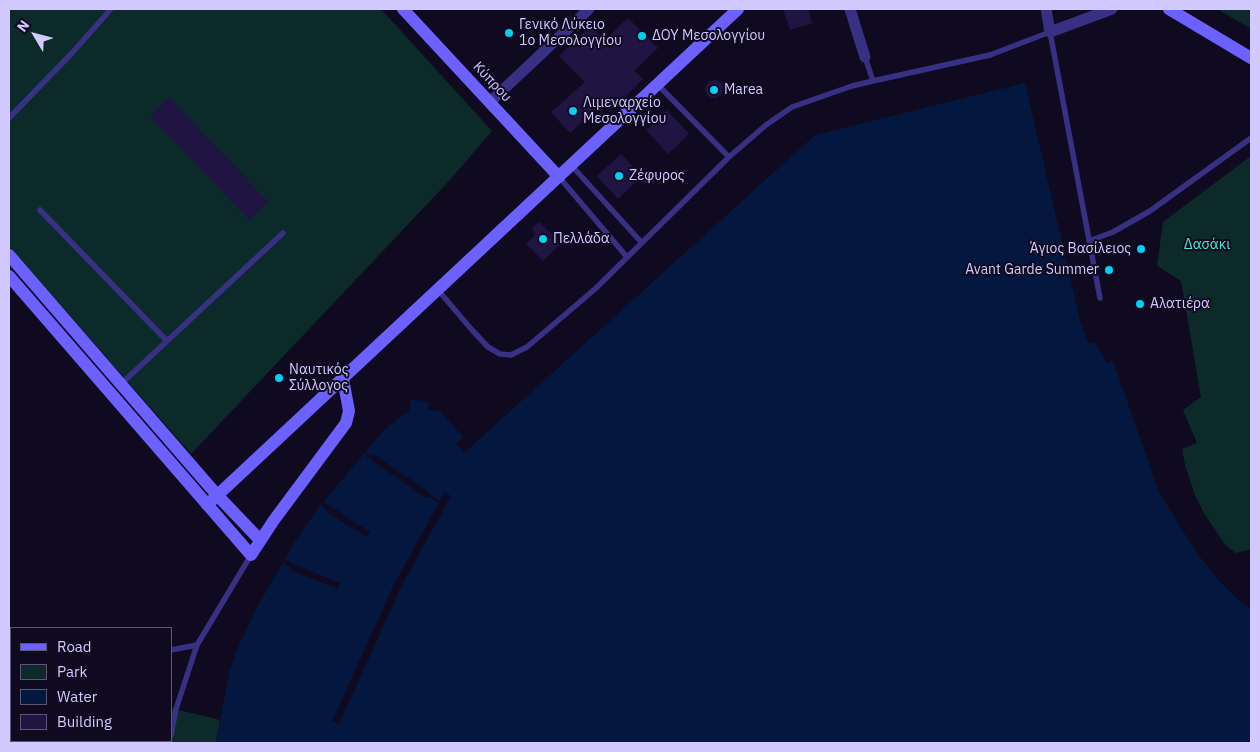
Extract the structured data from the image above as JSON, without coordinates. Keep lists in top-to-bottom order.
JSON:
{
  "streets": {
    "street": ["Κύπρου"]
  },
  "parks": ["Δασάκι"],
  "places": [
    "Γενικό Λύκειο 1ο Μεσολογγίου",
    "ΔΟΥ Μεσολογγίου",
    "Marea",
    "Λιμεναρχείο Μεσολογγίου",
    "Ζέφυρος",
    "Πελλάδα",
    "Άγιος Βασίλειος",
    "Avant Garde Summer",
    "Αλατιέρα",
    "Ναυτικός Σύλλογος"
  ],
  "legend": [
    "Road",
    "Park",
    "Water",
    "Building"
  ],
  "north": "top left"
}
